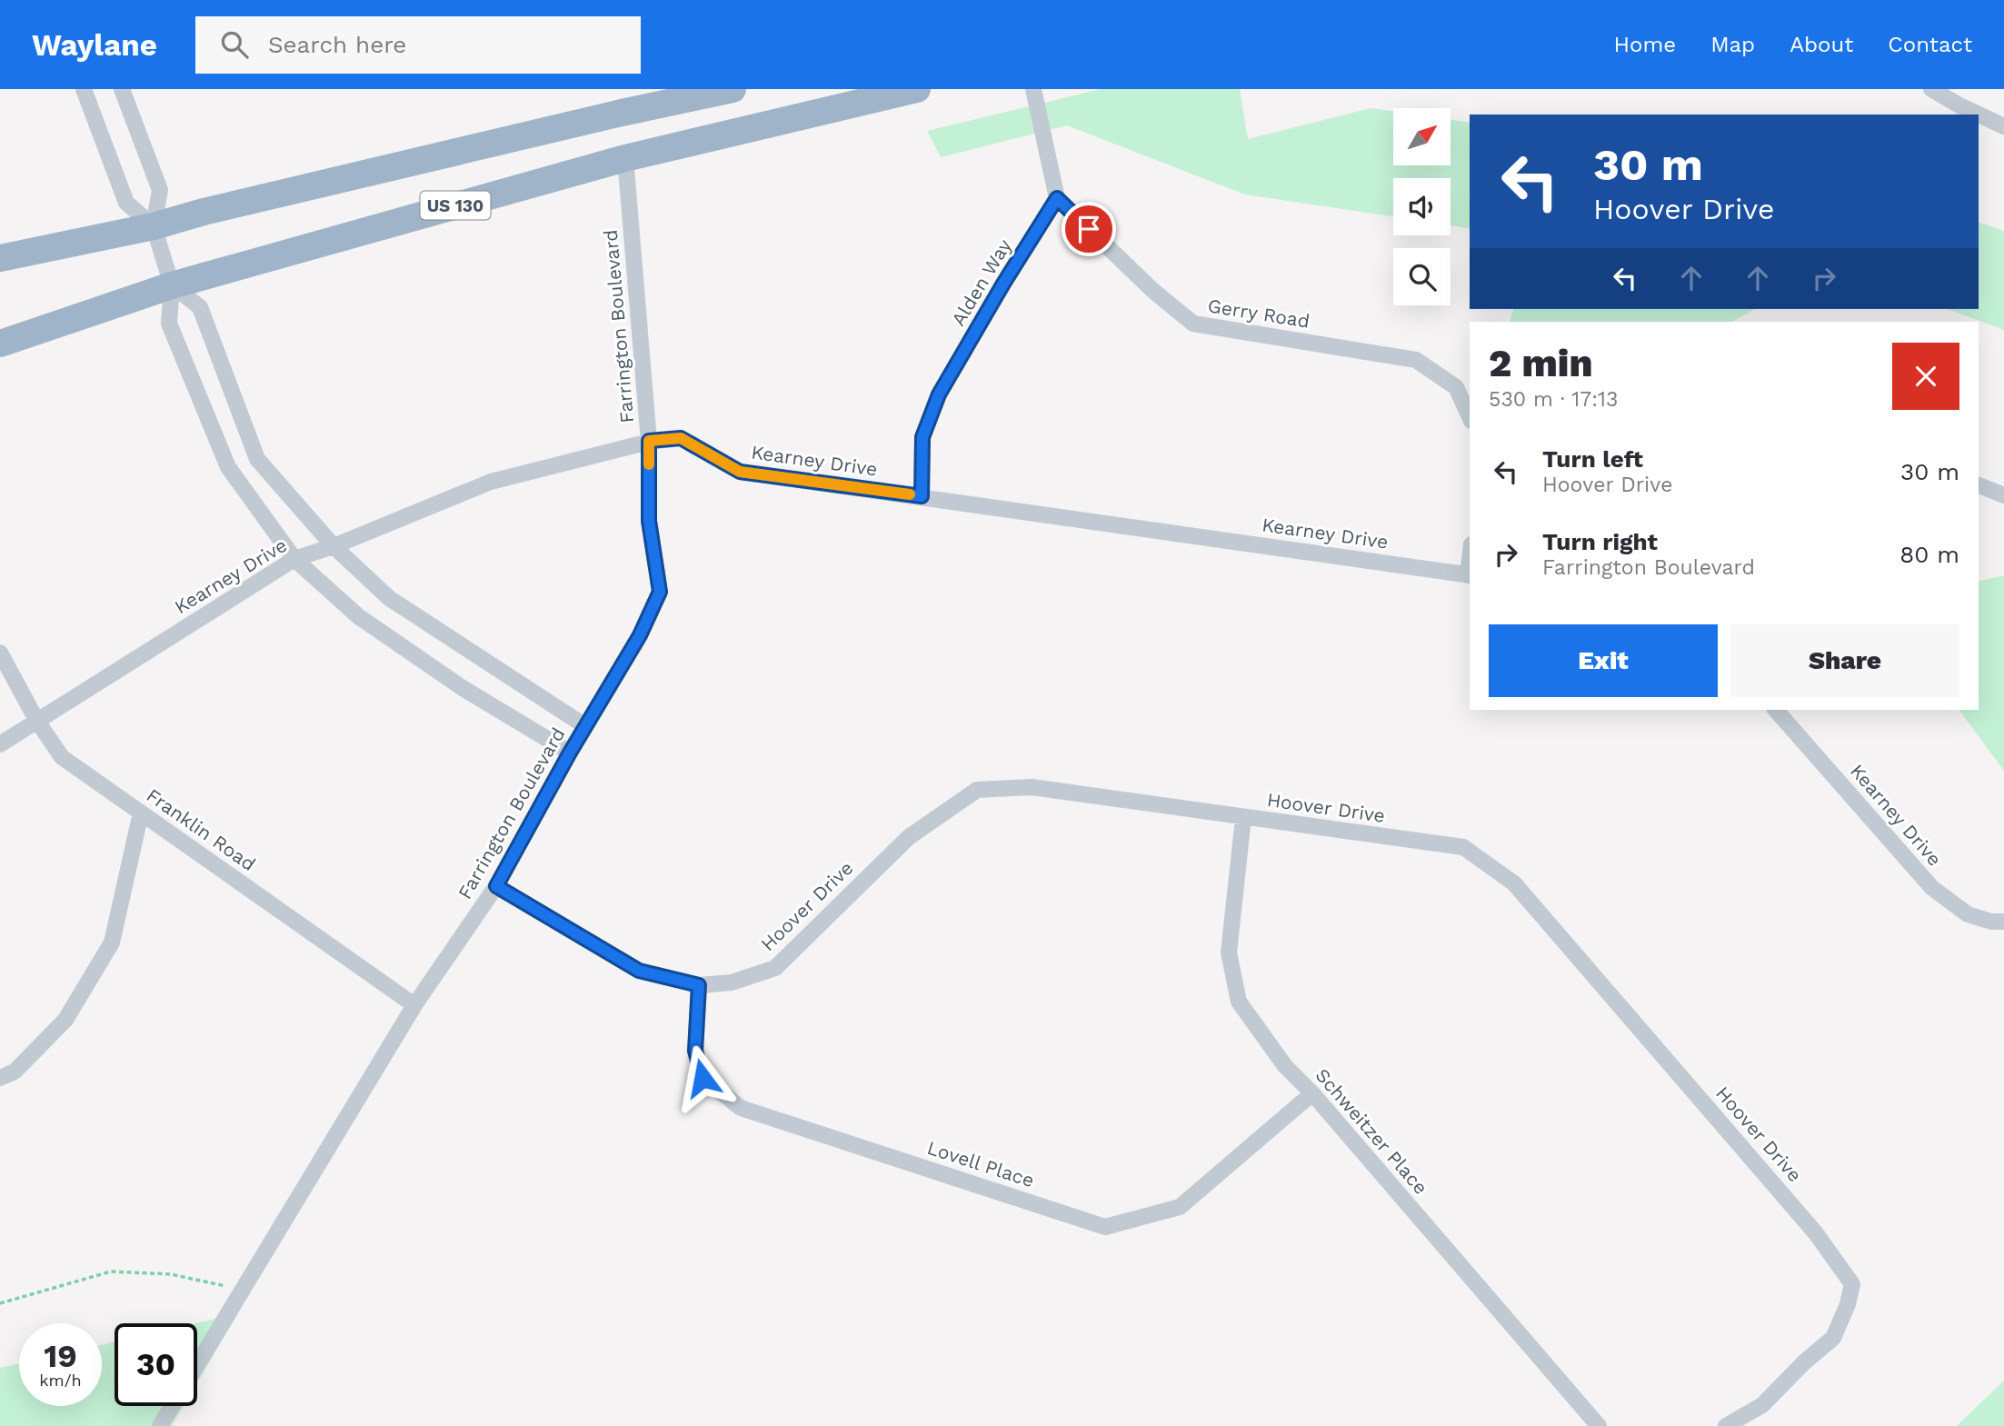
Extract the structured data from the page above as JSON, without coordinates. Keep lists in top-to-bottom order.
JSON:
{
  "streets": {
    "highway": ["US 130"],
    "street": [
      "Alden Way",
      "Gerry Road",
      "Farrington Boulevard",
      "Kearney Drive",
      "Hoover Drive",
      "Franklin Road",
      "Schweitzer Place",
      "Lovell Place"
    ]
  },
  "crossings": [
    ["US 130", "Farrington Boulevard"],
    ["Alden Way", "Gerry Road"],
    ["Alden Way", "Kearney Drive"],
    ["Farrington Boulevard", "Kearney Drive"],
    ["Farrington Boulevard", "Hoover Drive"],
    ["Farrington Boulevard", "Franklin Road"],
    ["Kearney Drive", "Franklin Road"],
    ["Hoover Drive", "Schweitzer Place"],
    ["Hoover Drive", "Lovell Place"],
    ["Schweitzer Place", "Lovell Place"]
  ],
  "north": "top right",
  "page": {
    "header": "Waylane",
    "search": "Search here",
    "nav": [
      "Home",
      "Map",
      "About",
      "Contact"
    ],
    "turn": ["30 m", "Hoover Drive"],
    "heading": ["2 min", "530 m · 17:13"],
    "list": [
      {
        "name": "Turn left",
        "note": "Hoover Drive",
        "value": "30 m"
      },
      {
        "name": "Turn right",
        "note": "Farrington Boulevard",
        "value": "80 m"
      }
    ],
    "buttons": ["Exit", "Share"],
    "speed": "19 km/h",
    "limit": "30"
  }
}
